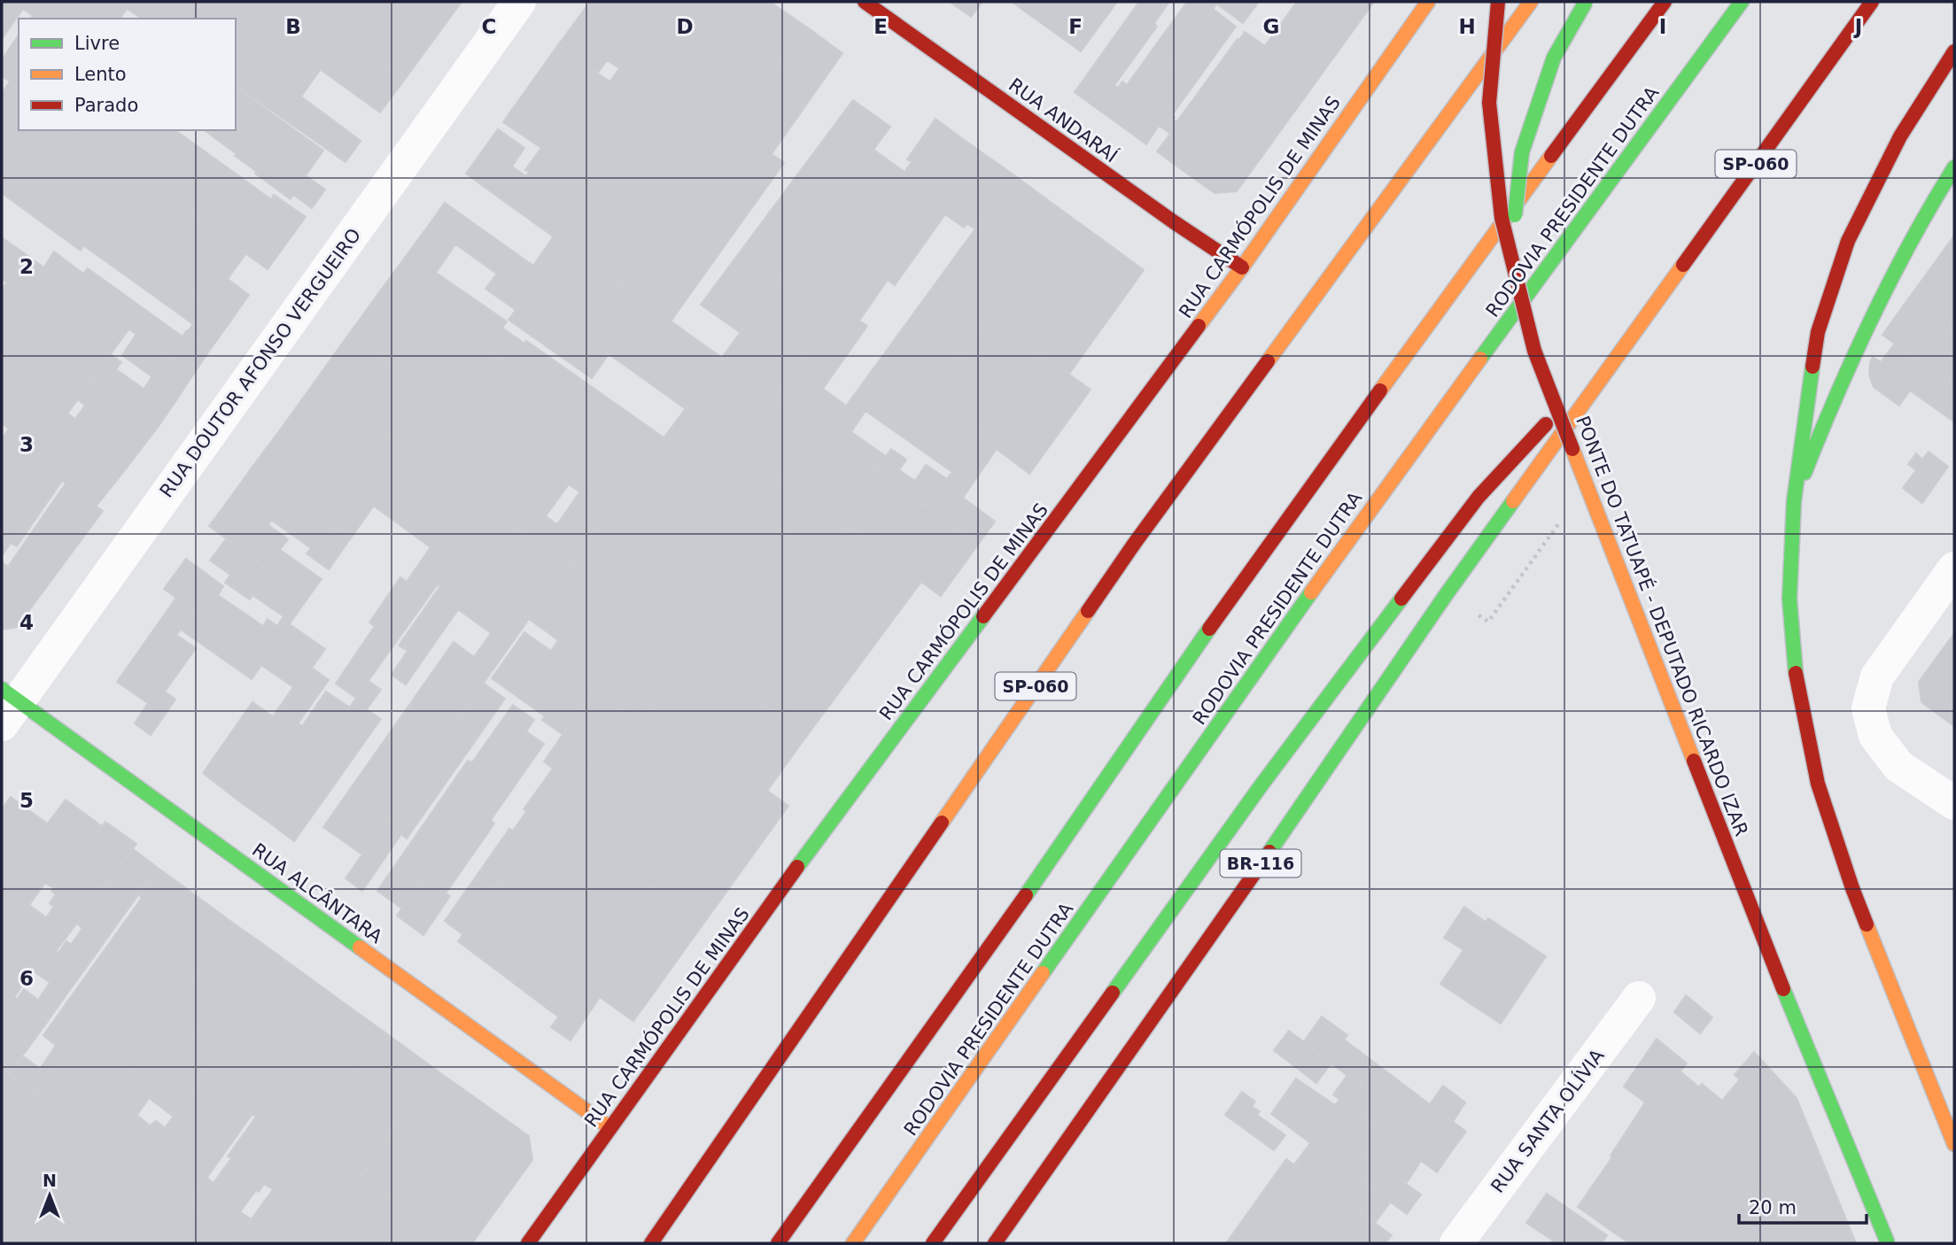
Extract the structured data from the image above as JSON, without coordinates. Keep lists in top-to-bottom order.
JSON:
{
  "streets": {
    "main road": [
      "RUA ANDARAÍ",
      "SP-060",
      "RODOVIA PRESIDENTE DUTRA",
      "RUA CARMÓPOLIS DE MINAS",
      "PONTE DO TATUAPÉ - DEPUTADO RICARDO IZAR",
      "BR-116",
      "RUA ALCÂNTARA"
    ],
    "street": ["RUA DOUTOR AFONSO VERGUEIRO", "RUA SANTA OLÍVIA"]
  },
  "crossings": [
    ["RUA ANDARAÍ", "RUA CARMÓPOLIS DE MINAS"],
    ["SP-060", "BR-116"],
    ["RUA CARMÓPOLIS DE MINAS", "RUA ALCÂNTARA"],
    ["RUA DOUTOR AFONSO VERGUEIRO", "RUA ALCÂNTARA"]
  ],
  "legend": ["Livre", "Lento", "Parado"],
  "scale_bar": "20 m",
  "north": "top",
  "grid": {
    "columns": [
      "B",
      "C",
      "D",
      "E",
      "F",
      "G",
      "H",
      "I",
      "J"
    ],
    "rows": [
      "2",
      "3",
      "4",
      "5",
      "6"
    ]
  }
}
